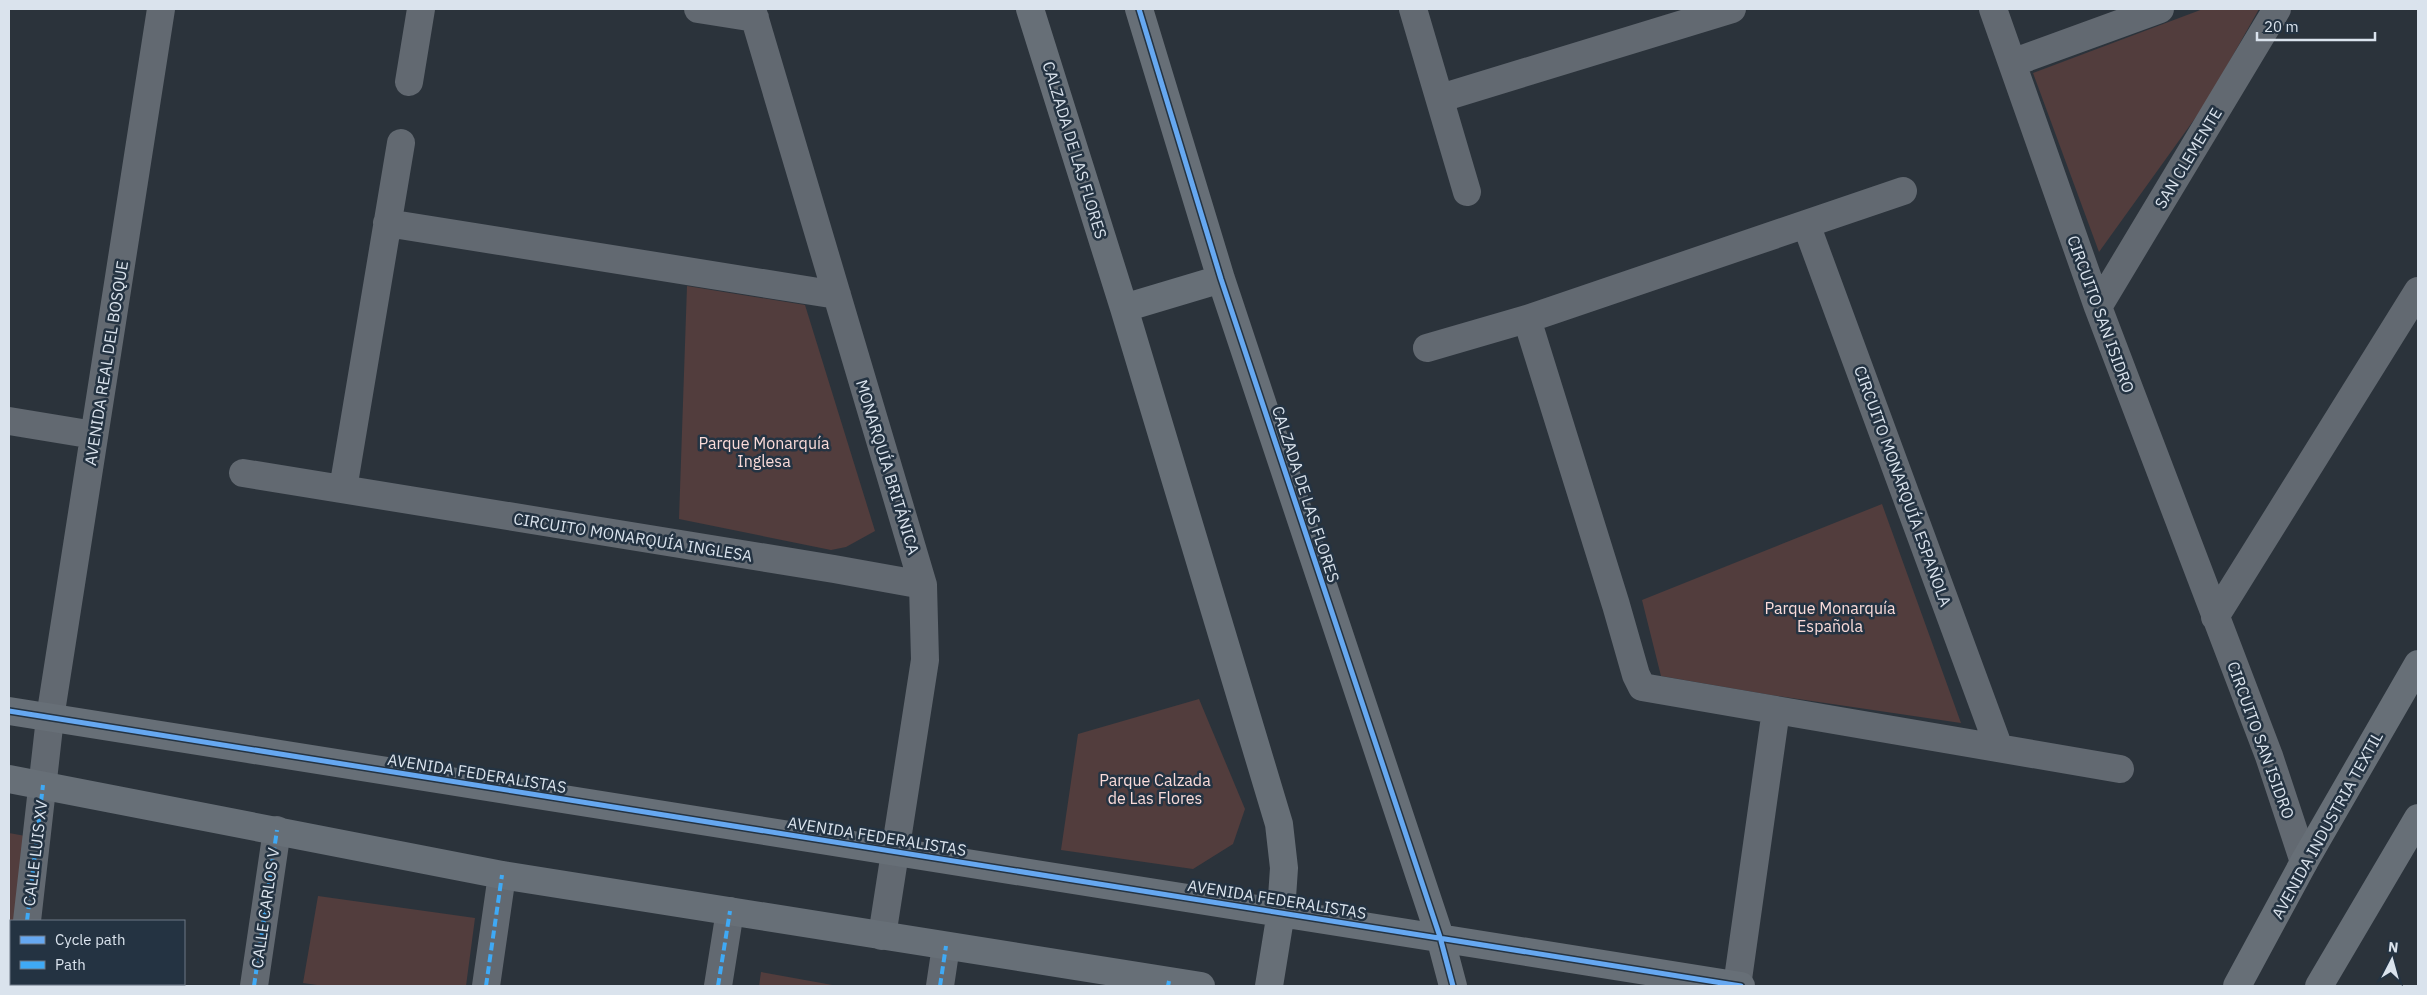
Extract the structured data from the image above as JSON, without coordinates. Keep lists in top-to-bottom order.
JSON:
{
  "streets": {
    "street": [
      "CALZADA DE LAS FLORES",
      "SAN CLEMENTE",
      "CIRCUITO SAN ISIDRO",
      "AVENIDA REAL DEL BOSQUE",
      "MONARQUÍA BRITÁNICA",
      "CIRCUITO MONARQUÍA ESPAÑOLA",
      "CIRCUITO MONARQUÍA INGLESA",
      "AVENIDA FEDERALISTAS",
      "AVENIDA INDUSTRIA TEXTIL",
      "CALLE LUIS XV",
      "CALLE CARLOS V"
    ]
  },
  "crossings": [
    ["CALZADA DE LAS FLORES", "AVENIDA FEDERALISTAS"],
    ["SAN CLEMENTE", "CIRCUITO SAN ISIDRO"],
    ["CIRCUITO SAN ISIDRO", "AVENIDA INDUSTRIA TEXTIL"],
    ["AVENIDA REAL DEL BOSQUE", "AVENIDA FEDERALISTAS"],
    ["AVENIDA REAL DEL BOSQUE", "CALLE LUIS XV"],
    ["MONARQUÍA BRITÁNICA", "CIRCUITO MONARQUÍA INGLESA"],
    ["MONARQUÍA BRITÁNICA", "AVENIDA FEDERALISTAS"]
  ],
  "parks": ["Parque Monarquía Inglesa", "Parque Monarquía Española", "Parque Calzada de Las Flores"],
  "legend": ["Cycle path", "Path"],
  "scale_bar": "20 m",
  "north": "top"
}
